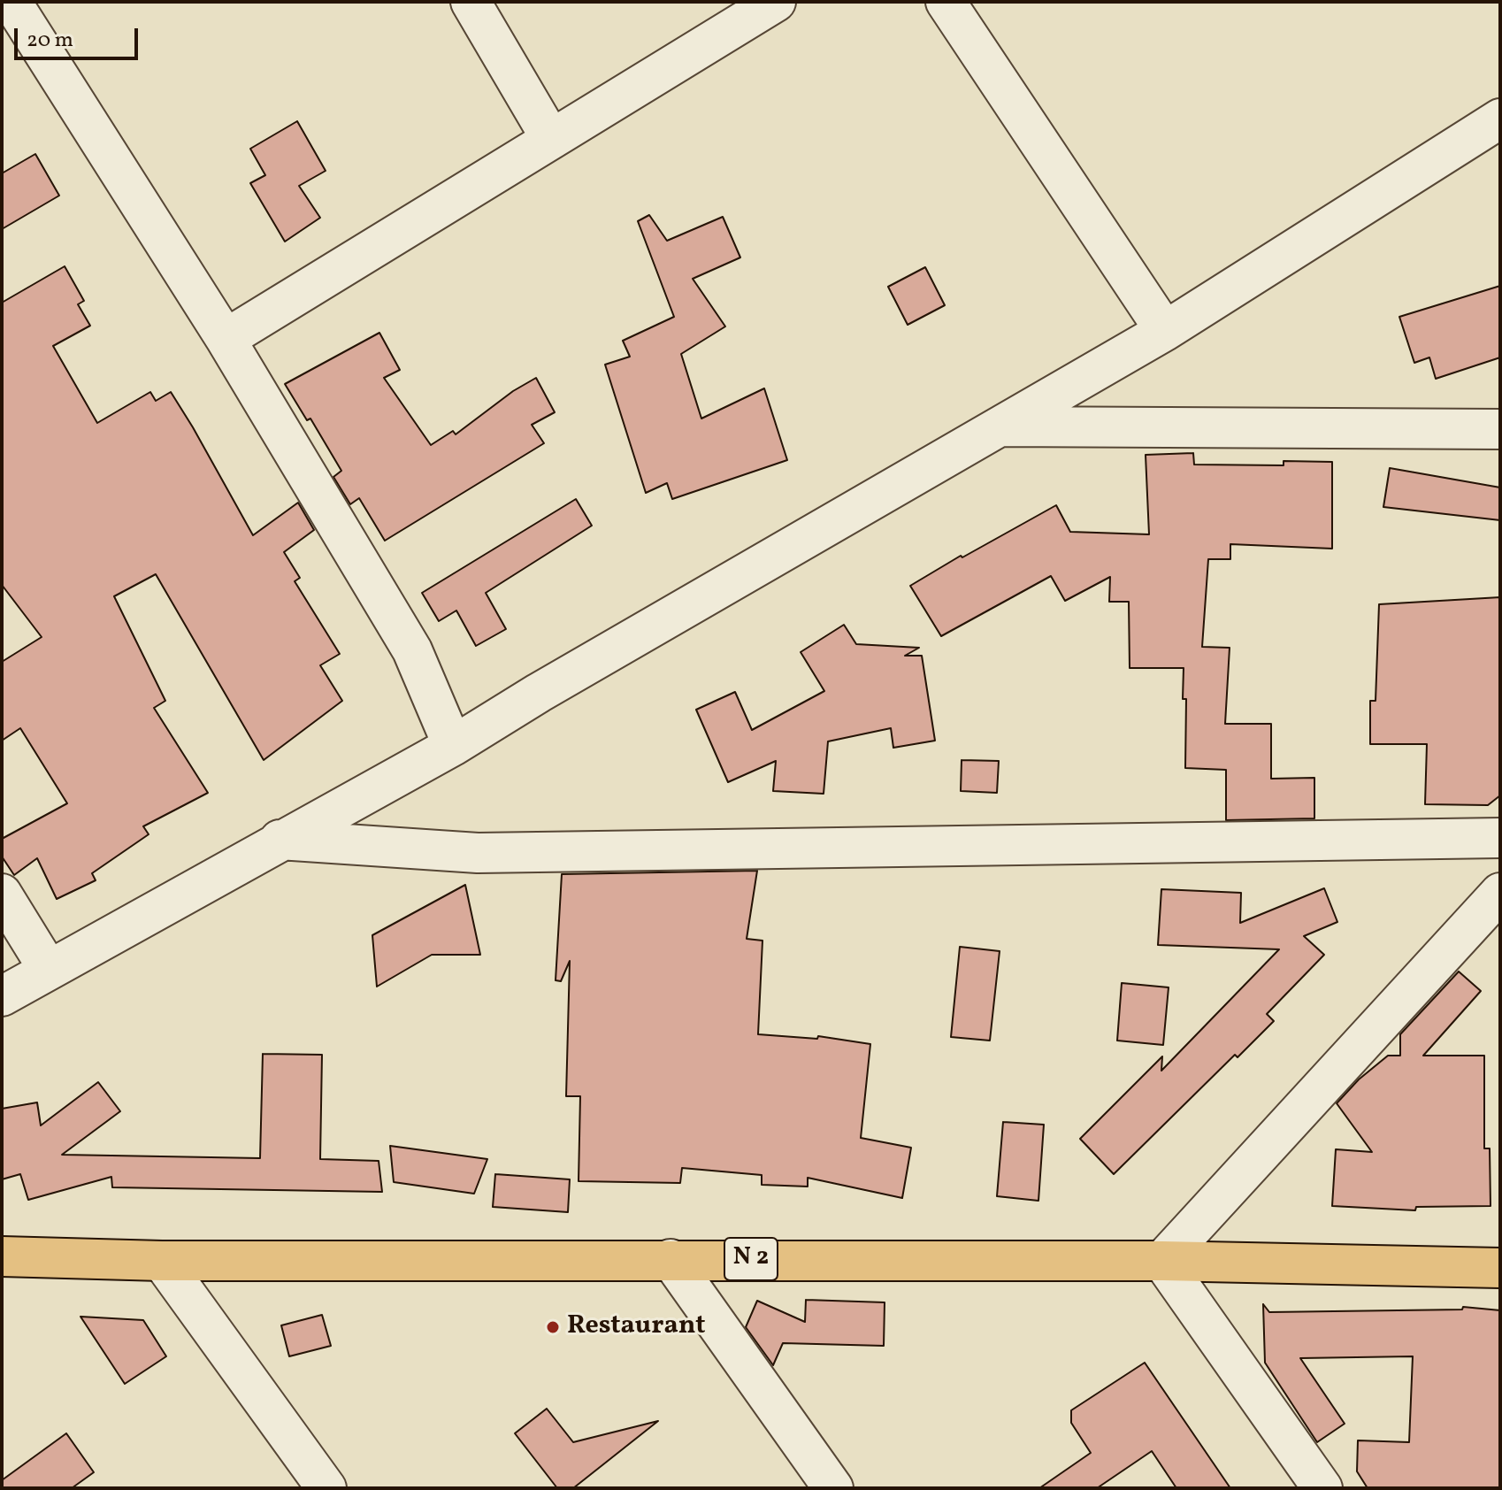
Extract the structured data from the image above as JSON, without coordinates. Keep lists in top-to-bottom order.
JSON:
{
  "streets": {
    "main road": ["N 2"]
  },
  "places": ["Restaurant"],
  "scale_bar": "20 m"
}
